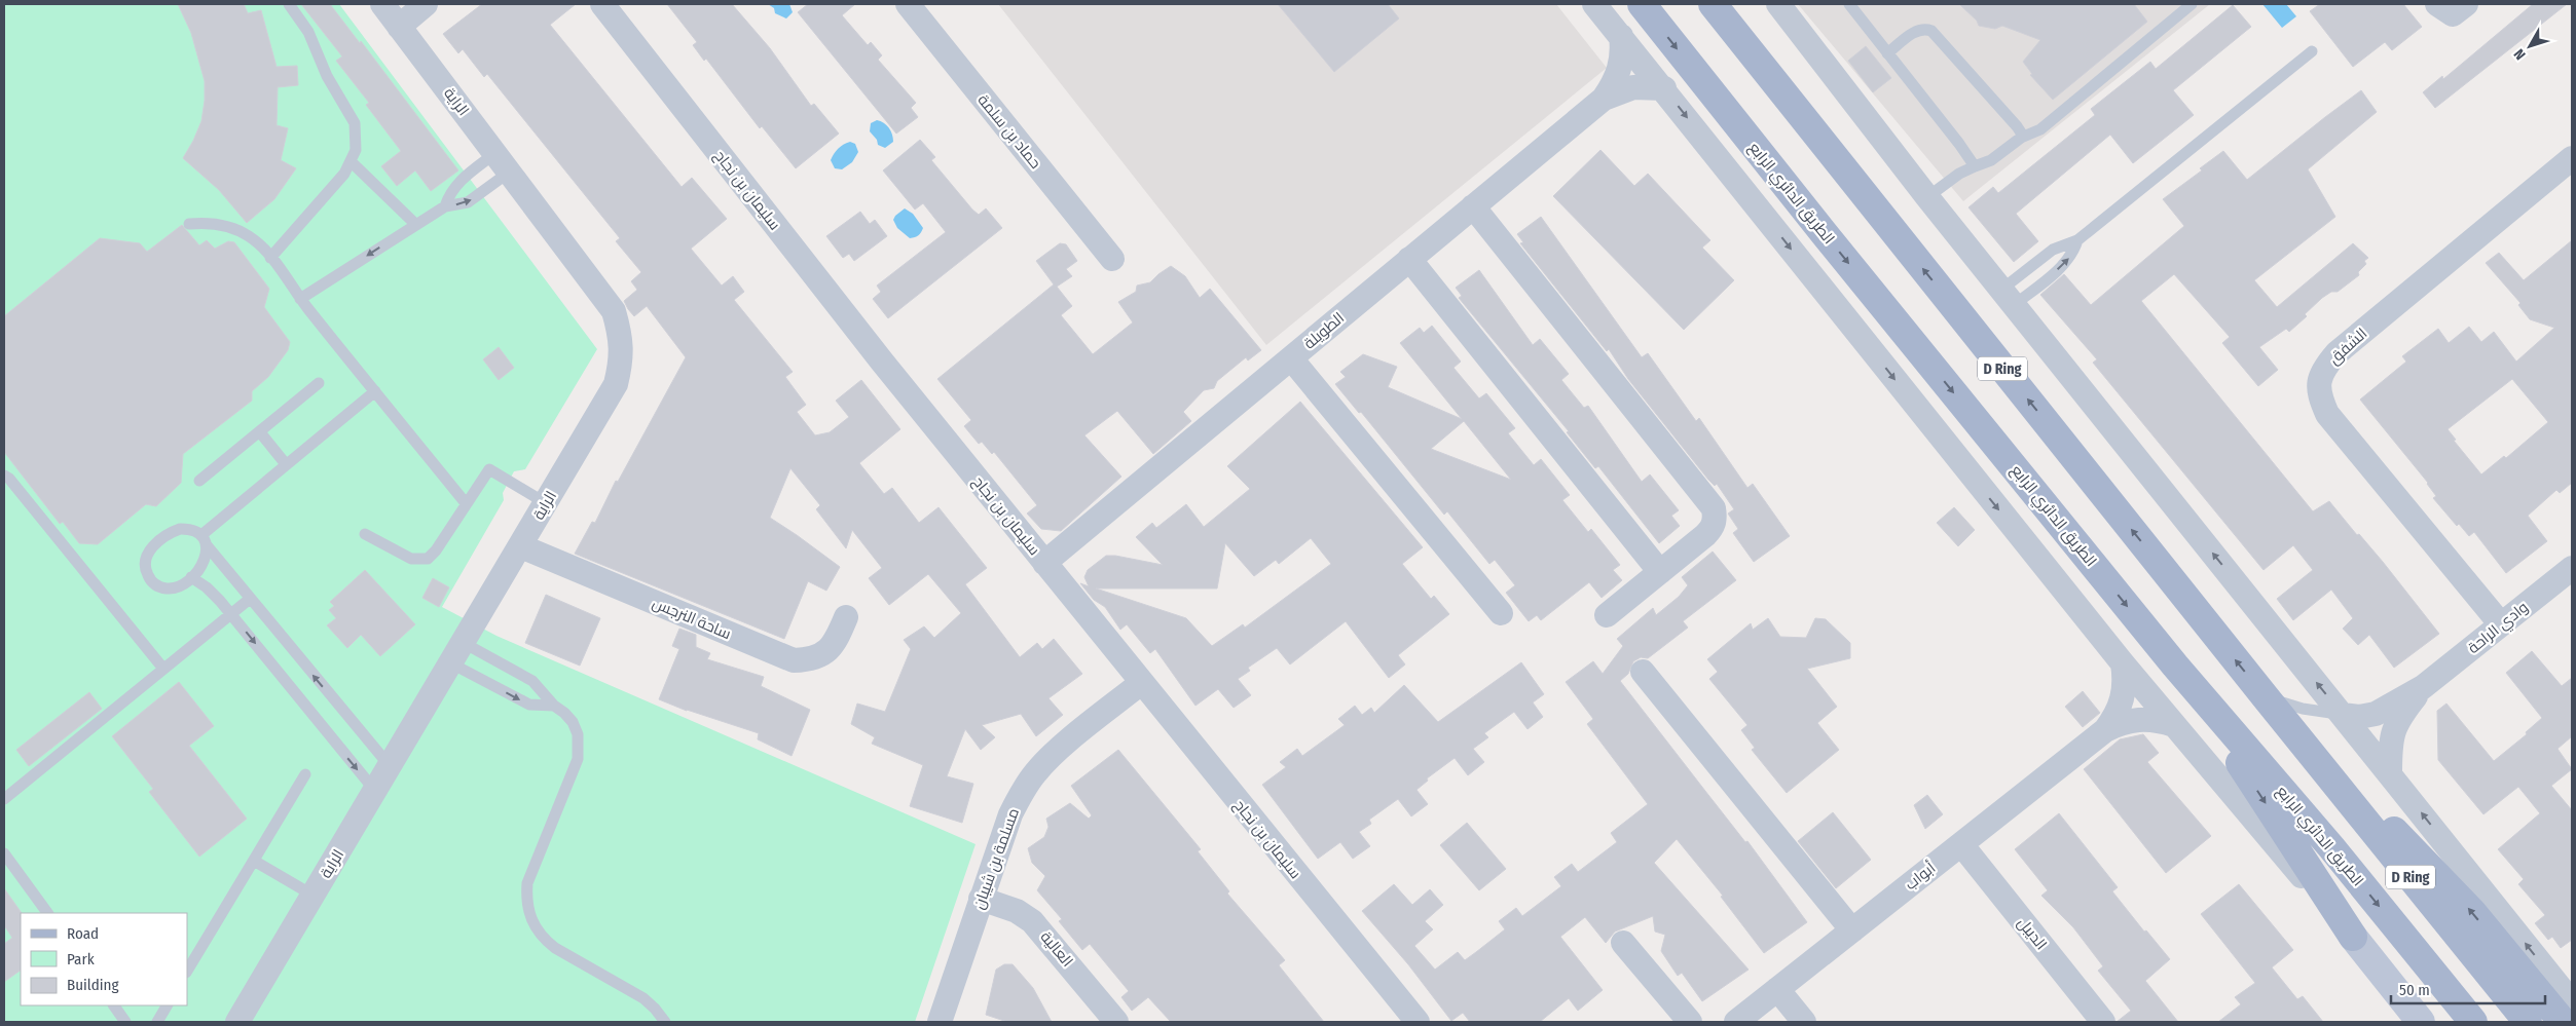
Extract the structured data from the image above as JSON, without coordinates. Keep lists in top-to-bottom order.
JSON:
{
  "streets": {
    "main road": ["الطريق الدائري الرابع", "D Ring"],
    "street": [
      "الراية",
      "حماد بن سلمة",
      "سليمان بن نجاح",
      "الطويلة",
      "الشفق",
      "ساحة النرجس",
      "وادي الراحة",
      "مسلمة بن شيبان",
      "أبواب",
      "الديبل",
      "العالية"
    ]
  },
  "crossings": [
    ["الراية", "ساحة النرجس"],
    ["سليمان بن نجاح", "الطويلة"],
    ["سليمان بن نجاح", "مسلمة بن شيبان"],
    ["الشفق", "وادي الراحة"],
    ["مسلمة بن شيبان", "العالية"],
    ["أبواب", "الديبل"]
  ],
  "legend": ["Road", "Park", "Building"],
  "scale_bar": "50 m",
  "north": "bottom left"
}
